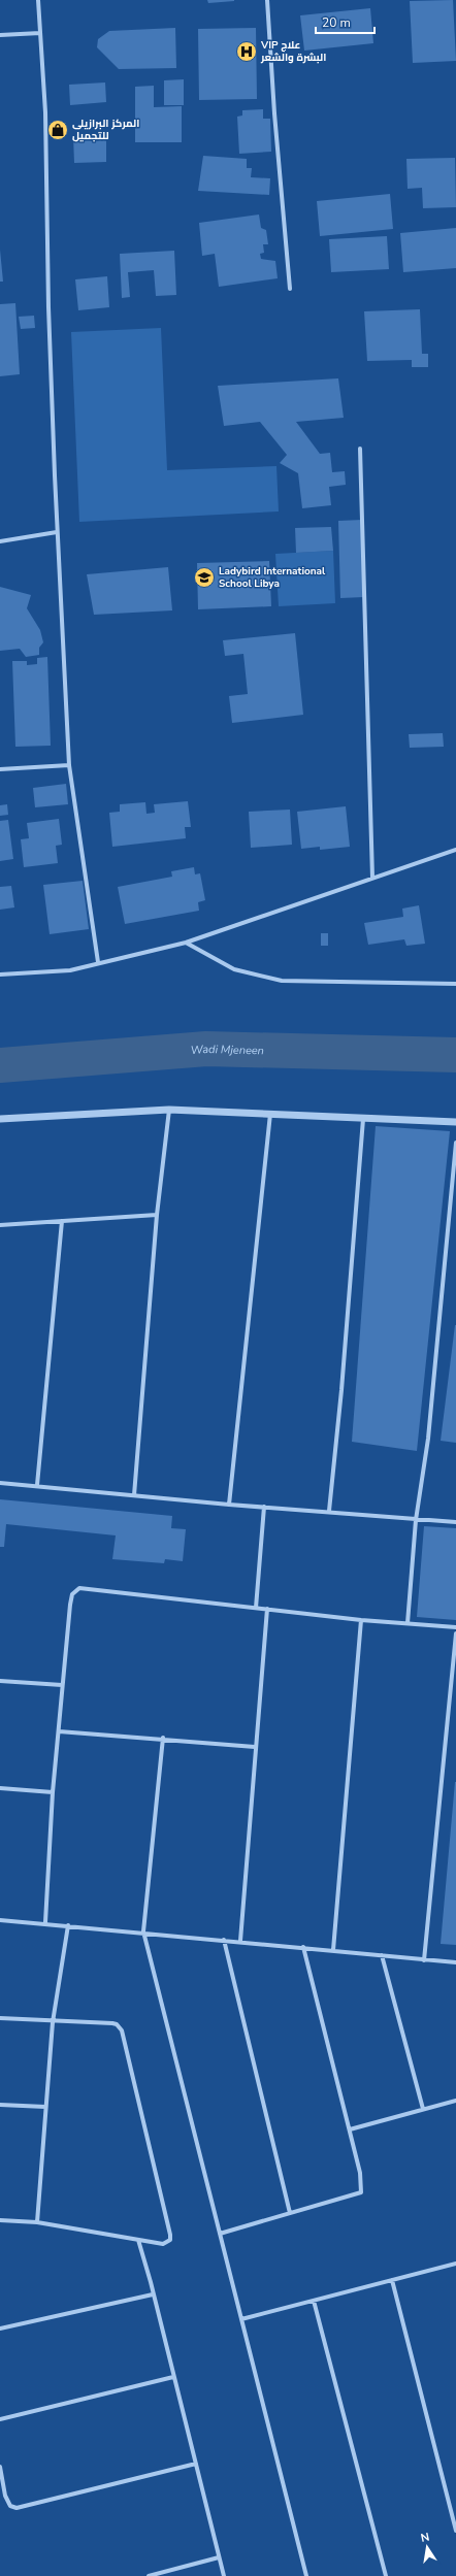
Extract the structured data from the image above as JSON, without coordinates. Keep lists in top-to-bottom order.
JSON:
{
  "water": ["Wadi Mjeneen"],
  "places": {
    "hospital": ["VIP علاج البشرة والشعر"],
    "shop": ["المركز البرازيلى للتجميل"],
    "school or university": ["Ladybird International School Libya"]
  },
  "scale_bar": "20 m",
  "north": "top"
}
